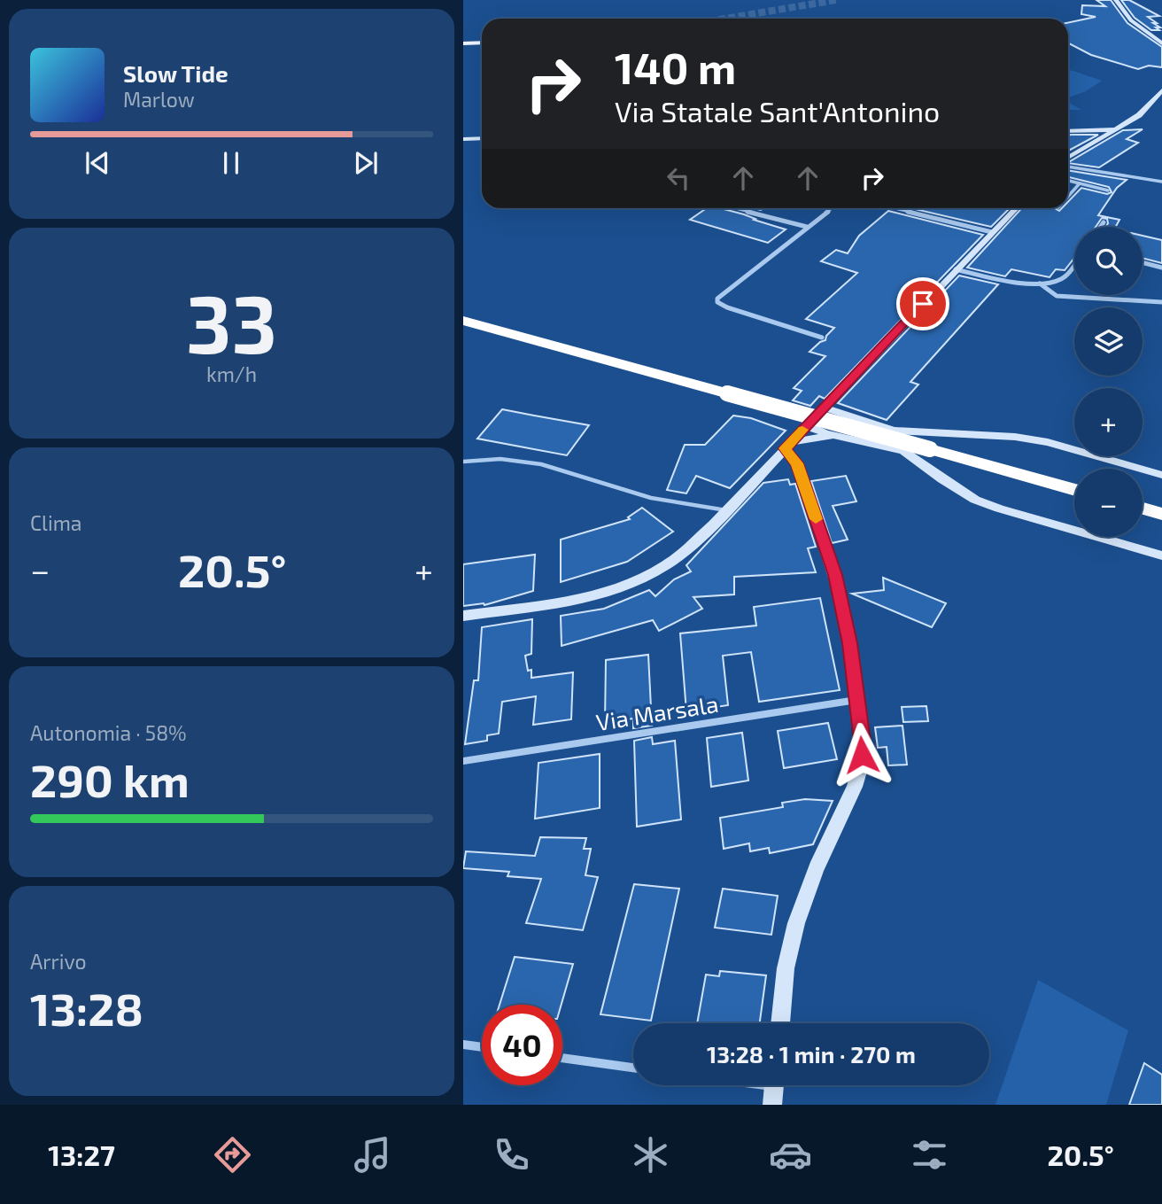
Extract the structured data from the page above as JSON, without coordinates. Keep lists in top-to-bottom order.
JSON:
{
  "streets": {
    "street": ["Via Marsala"]
  },
  "page": {
    "turn": ["140 m", "Via Statale Sant'Antonino"],
    "song": ["Slow Tide", "Marlow"],
    "map_buttons": ["+", "−"],
    "tile": [
      ["33", "km/h"],
      "Clima",
      ["Autonomia · 58%", "290 km"],
      ["Arrivo", "13:28"]
    ],
    "heat": ["−", "20.5°", "+"],
    "limit": "40",
    "trip": "13:28 · 1 min · 270 m",
    "tabs": ["13:27", "20.5°"]
  }
}
